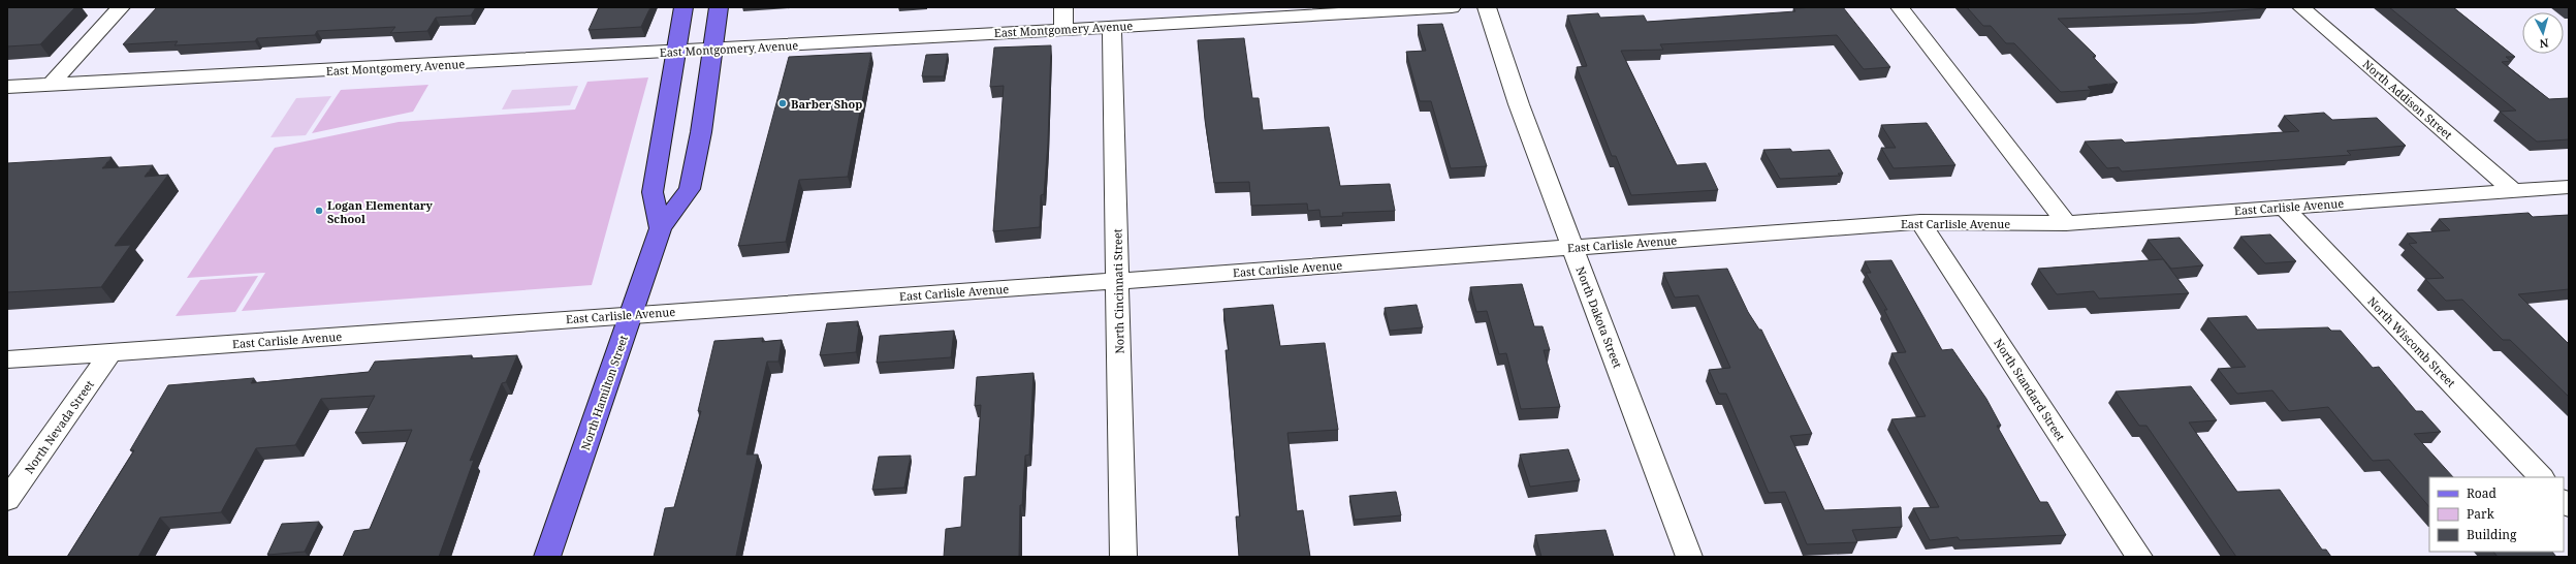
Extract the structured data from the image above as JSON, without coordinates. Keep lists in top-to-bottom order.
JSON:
{
  "streets": {
    "main road": ["North Hamilton Street"],
    "street": [
      "East Montgomery Avenue",
      "North Addison Street",
      "East Carlisle Avenue",
      "North Cincinnati Street",
      "North Dakota Street",
      "North Wiscomb Street",
      "North Standard Street",
      "North Nevada Street"
    ]
  },
  "crossings": [
    ["East Montgomery Avenue", "North Cincinnati Street"],
    ["East Montgomery Avenue", "North Hamilton Street"],
    ["North Addison Street", "East Carlisle Avenue"],
    ["East Carlisle Avenue", "North Cincinnati Street"],
    ["East Carlisle Avenue", "North Dakota Street"],
    ["East Carlisle Avenue", "North Wiscomb Street"],
    ["East Carlisle Avenue", "North Standard Street"],
    ["East Carlisle Avenue", "North Hamilton Street"],
    ["East Carlisle Avenue", "North Nevada Street"]
  ],
  "places": ["Barber Shop", "Logan Elementary School"],
  "legend": ["Road", "Park", "Building"],
  "north": "bottom"
}
